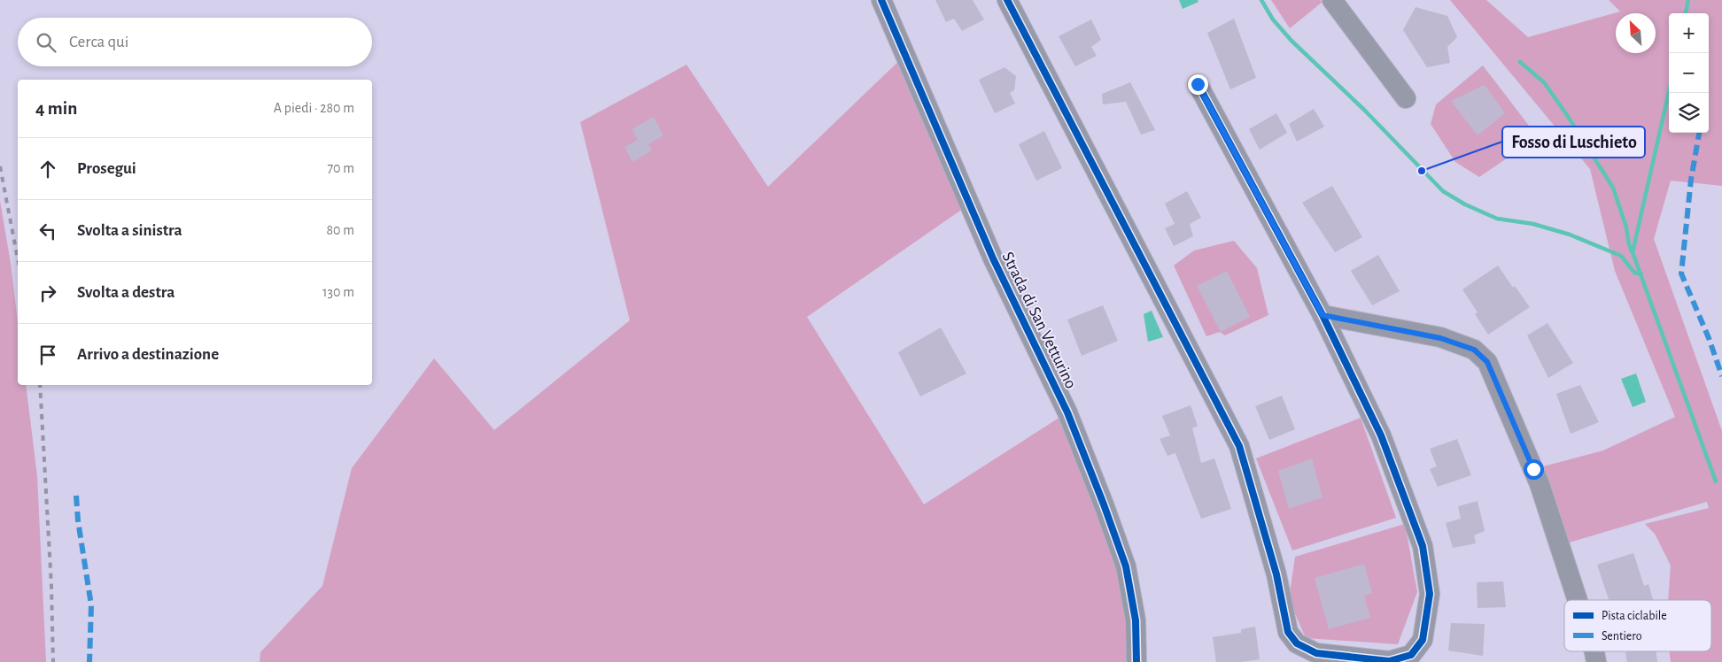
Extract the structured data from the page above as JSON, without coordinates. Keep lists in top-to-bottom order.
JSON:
{
  "streets": {
    "street": ["Strada di San Vetturino"]
  },
  "places": ["Fosso di Luschieto"],
  "legend": ["Pista ciclabile", "Sentiero"],
  "north": "top left",
  "page": {
    "map_buttons": ["+", "−"],
    "search": "Cerca qui",
    "heading": ["4 min", "A piedi · 280 m"],
    "list": [
      ["Prosegui", "70 m"],
      ["Svolta a sinistra", "80 m"],
      ["Svolta a destra", "130 m"],
      "Arrivo a destinazione"
    ]
  }
}
